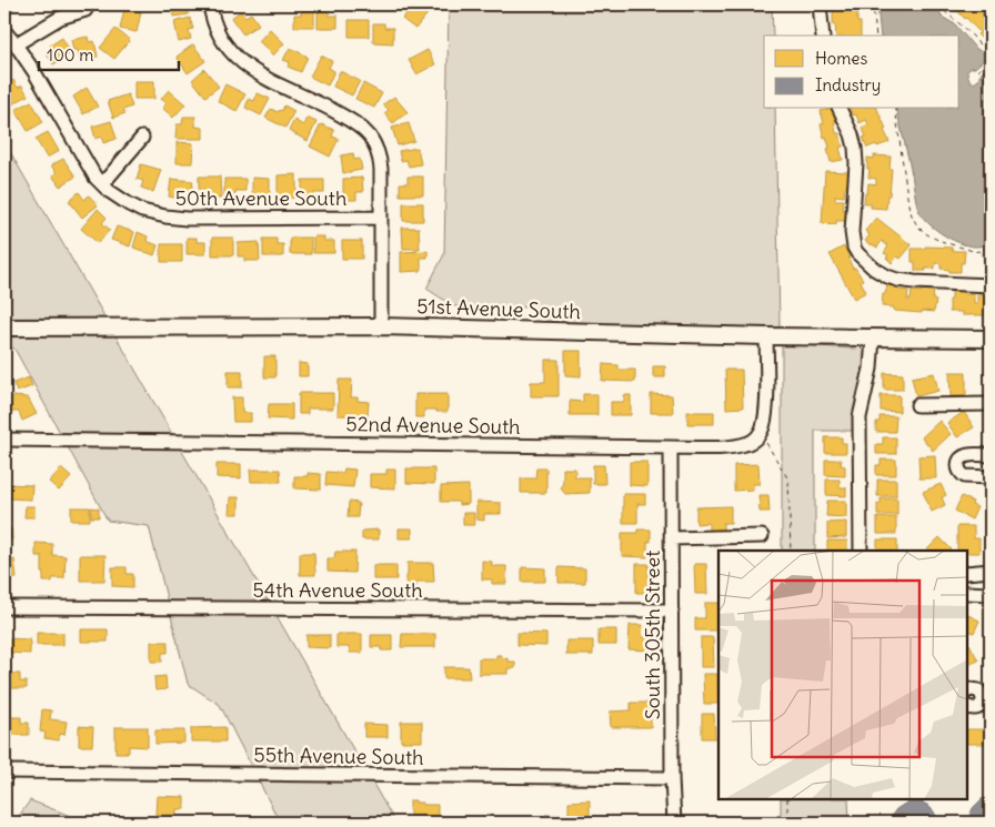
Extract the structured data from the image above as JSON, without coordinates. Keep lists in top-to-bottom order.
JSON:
{
  "streets": {
    "main road": ["51st Avenue South"],
    "street": [
      "50th Avenue South",
      "52nd Avenue South",
      "54th Avenue South",
      "South 305th Street",
      "55th Avenue South"
    ]
  },
  "crossings": [
    ["52nd Avenue South", "South 305th Street"],
    ["54th Avenue South", "South 305th Street"],
    ["South 305th Street", "55th Avenue South"]
  ],
  "legend": ["Homes", "Industry"],
  "scale_bar": "100 m"
}
